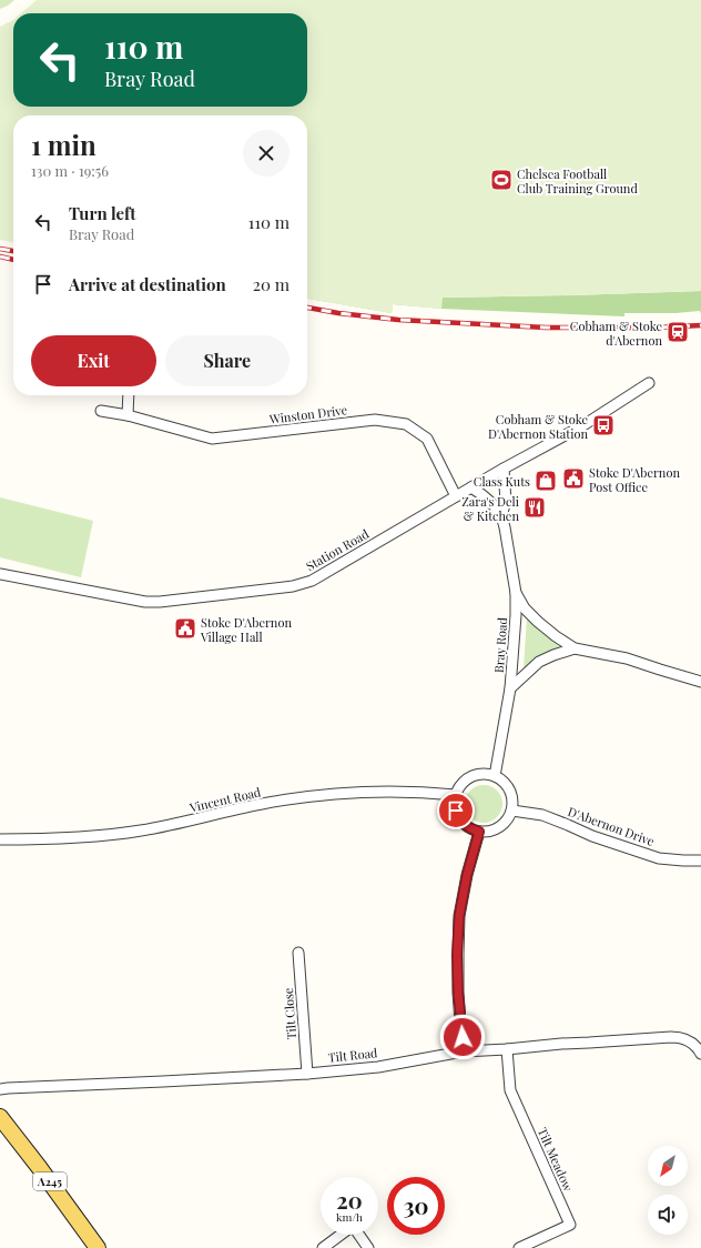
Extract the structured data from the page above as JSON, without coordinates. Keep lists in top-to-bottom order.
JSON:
{
  "streets": {
    "main road": ["A245"],
    "street": [
      "Winston Drive",
      "Station Road",
      "Bray Road",
      "Vincent Road",
      "D'Abernon Drive",
      "Tilt Close",
      "Tilt Road",
      "Tilt Meadow"
    ]
  },
  "crossings": [
    ["Winston Drive", "Station Road"],
    ["Station Road", "Bray Road"],
    ["Bray Road", "Vincent Road"],
    ["Bray Road", "D'Abernon Drive"],
    ["Vincent Road", "D'Abernon Drive"],
    ["Tilt Close", "Tilt Road"],
    ["Tilt Road", "Tilt Meadow"]
  ],
  "places": {
    "sports": ["Chelsea Football Club Training Ground"],
    "station": ["Cobham & Stoke d'Abernon"],
    "bus stop": ["Cobham & Stoke D'Abernon Station"],
    "public building": ["Stoke D'Abernon Post Office", "Stoke D'Abernon Village Hall"],
    "shop": ["Class Kuts"],
    "restaurant": ["Zara's Deli & Kitchen"]
  },
  "north": "bottom left",
  "page": {
    "turn": ["110 m", "Bray Road"],
    "heading": ["1 min", "130 m · 19:56"],
    "list": [
      {
        "name": "Turn left",
        "note": "Bray Road",
        "value": "110 m"
      },
      {
        "name": "Arrive at destination",
        "value": "20 m"
      }
    ],
    "buttons": ["Exit", "Share"],
    "speed": "20 km/h",
    "limit": "30"
  }
}
